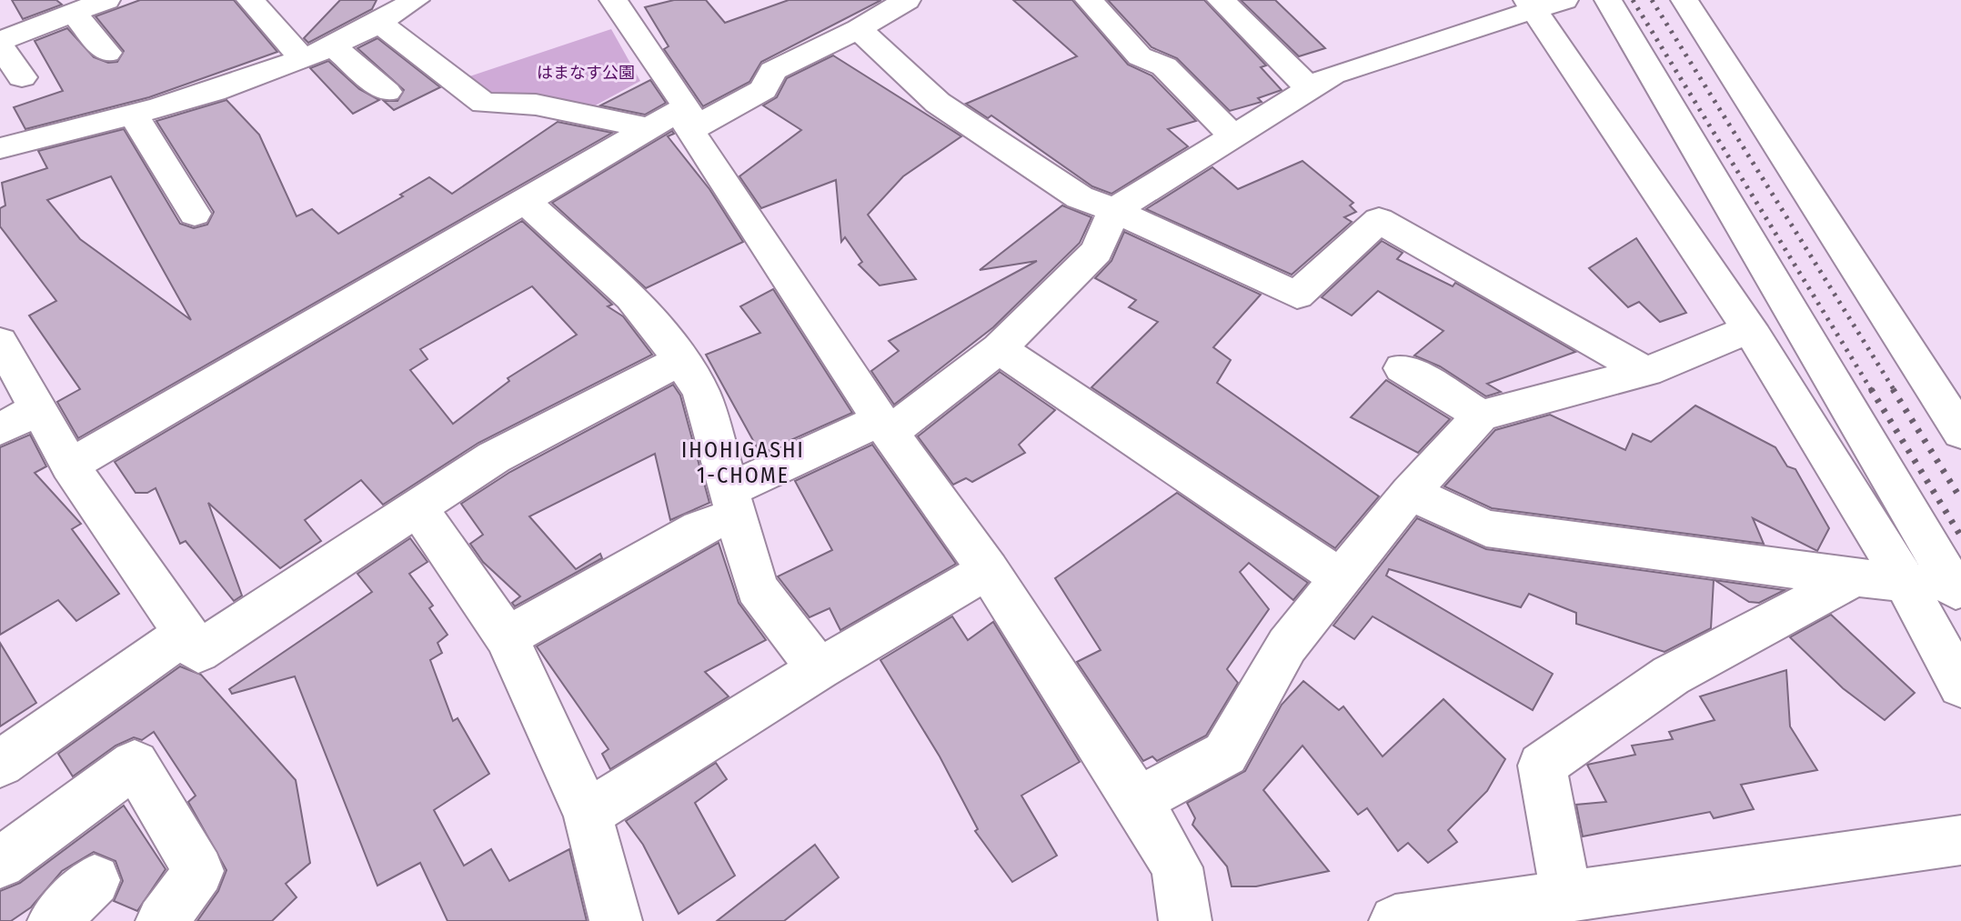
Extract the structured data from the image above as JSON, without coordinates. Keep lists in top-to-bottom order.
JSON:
{
  "districts": ["IHOHIGASHI 1-CHOME"],
  "parks": ["はまなす公園"]
}
